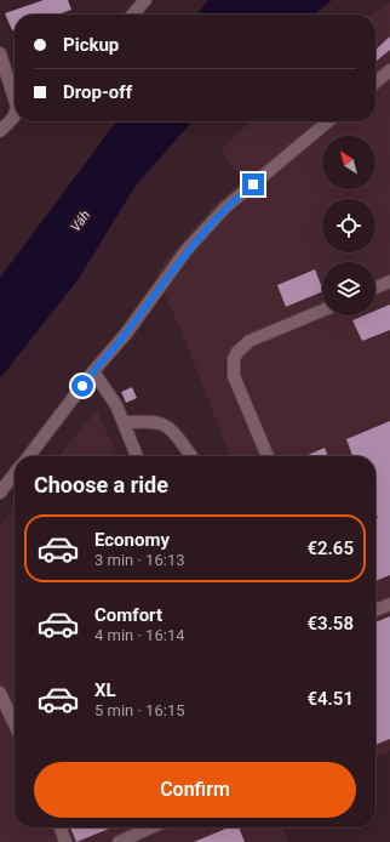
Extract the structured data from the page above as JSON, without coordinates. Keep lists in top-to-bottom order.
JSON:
{
  "water": ["Váh"],
  "north": "top left",
  "page": {
    "banner": ["Pickup", "Drop-off"],
    "heading": "Choose a ride",
    "list": [
      {
        "name": "Economy",
        "note": "3 min · 16:13",
        "value": "€2.65"
      },
      {
        "name": "Comfort",
        "note": "4 min · 16:14",
        "value": "€3.58"
      },
      {
        "name": "XL",
        "note": "5 min · 16:15",
        "value": "€4.51"
      }
    ],
    "buttons": "Confirm"
  }
}
